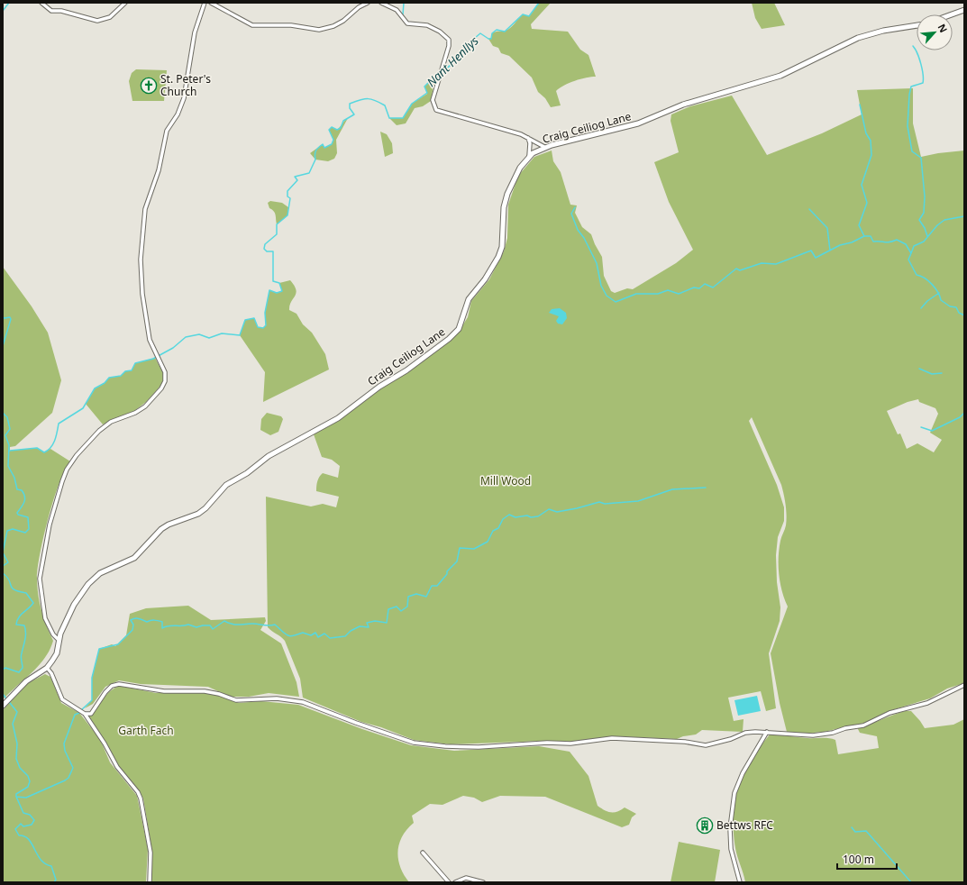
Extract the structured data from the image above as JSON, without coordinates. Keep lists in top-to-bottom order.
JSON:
{
  "streets": {
    "street": ["Craig Ceiliog Lane"]
  },
  "water": ["Nant Henllys"],
  "parks": ["Mill Wood", "Garth Fach"],
  "places": {
    "church": ["St. Peter's Church"],
    "building": ["Bettws RFC"]
  },
  "scale_bar": "100 m",
  "north": "top right"
}
